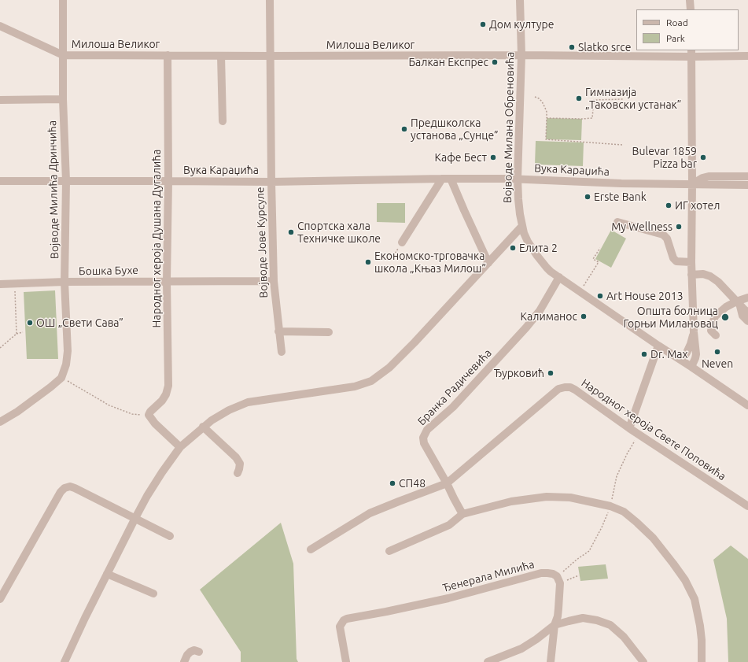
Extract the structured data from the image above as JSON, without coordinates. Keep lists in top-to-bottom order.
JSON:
{
  "streets": {
    "street": [
      "Милоша Великог",
      "Војводе Милана Обреновића",
      "Вука Караџића",
      "Војводе Милића Дринчића",
      "Народног хероја Душана Дугалића",
      "Војводе Јове Курсуле",
      "Бошка Бухе",
      "Бранка Радичевића",
      "Народног хероја Свете Поповића",
      "Ђенерала Милића"
    ]
  },
  "crossings": [
    ["Милоша Великог", "Војводе Милана Обреновића"],
    ["Милоша Великог", "Војводе Милића Дринчића"],
    ["Милоша Великог", "Народног хероја Душана Дугалића"],
    ["Милоша Великог", "Војводе Јове Курсуле"],
    ["Војводе Милана Обреновића", "Вука Караџића"],
    ["Војводе Милана Обреновића", "Бранка Радичевића"],
    ["Вука Караџића", "Војводе Милића Дринчића"],
    ["Вука Караџића", "Народног хероја Душана Дугалића"],
    ["Вука Караџића", "Војводе Јове Курсуле"],
    ["Војводе Милића Дринчића", "Бошка Бухе"],
    ["Народног хероја Душана Дугалића", "Бошка Бухе"],
    ["Војводе Јове Курсуле", "Бошка Бухе"],
    ["Бранка Радичевића", "Народног хероја Свете Поповића"]
  ],
  "places": [
    "Дом културе",
    "Slatko srce",
    "Балкан Експрес",
    "Гимназија „Таковски устанак”",
    "Предшколска установа „Сунце”",
    "Кафе Бест",
    "Bulevar 1859 Pizza bar",
    "Erste Bank",
    "ИГ хотел",
    "My Wellness",
    "Спортска хала Техничке школе",
    "Елита 2",
    "Економско-трговачка школа „Књаз Милош”",
    "Art House 2013",
    "Калиманос",
    "Општа болница Горњи Милановац",
    "ОШ „Свети Сава”",
    "Neven",
    "Dr. Max",
    "Ђурковић",
    "СП48"
  ],
  "legend": ["Road", "Park"]
}
